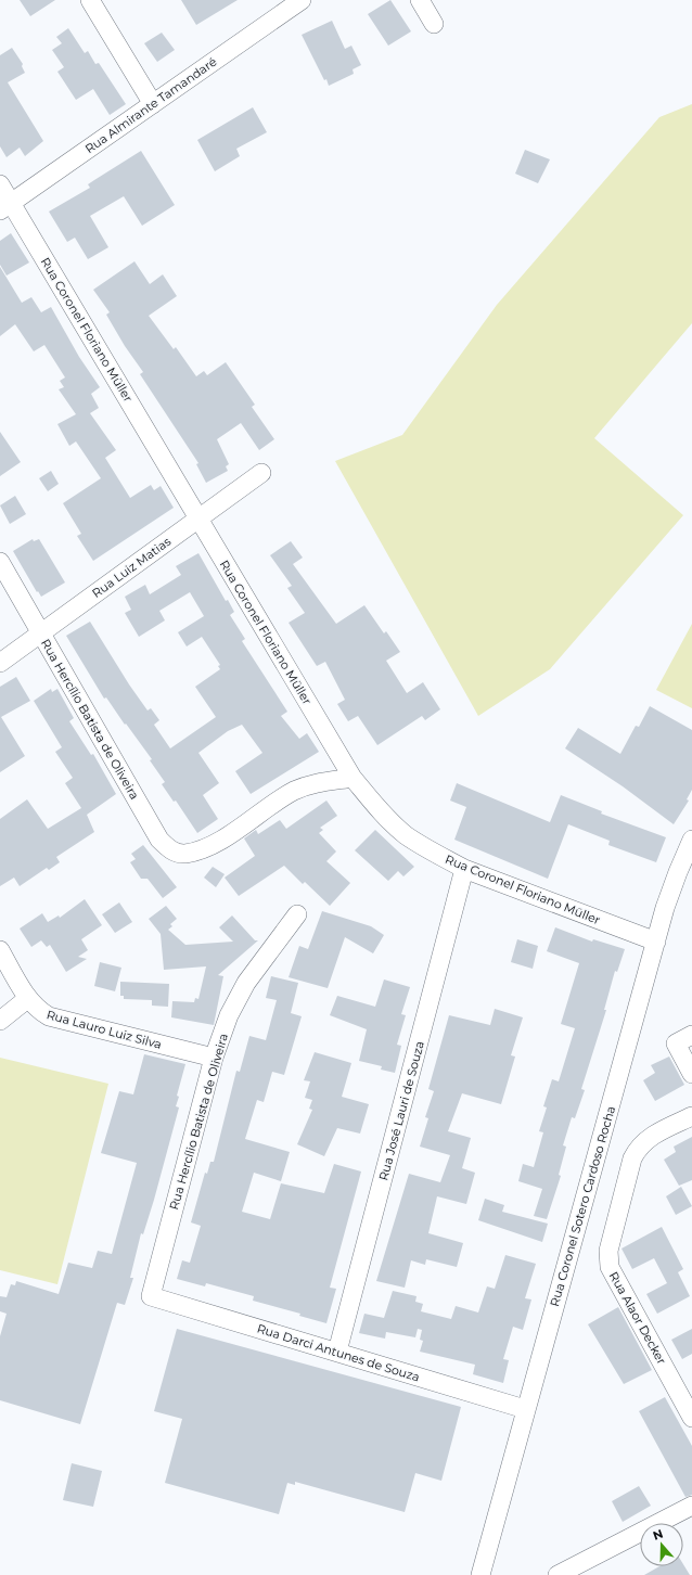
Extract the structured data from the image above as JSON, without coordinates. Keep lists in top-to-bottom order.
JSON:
{
  "streets": {
    "street": [
      "Rua Almirante Tamandaré",
      "Rua Coronel Floriano Müller",
      "Rua Luiz Matias",
      "Rua Hercílio Batista de Oliveira",
      "Rua Lauro Luiz Silva",
      "Rua José Lauri de Souza",
      "Rua Coronel Sotero Cardoso Rocha",
      "Rua Alaor Decker",
      "Rua Darci Antunes de Souza"
    ]
  },
  "crossings": [
    ["Rua Almirante Tamandaré", "Rua Coronel Floriano Müller"],
    ["Rua Coronel Floriano Müller", "Rua Luiz Matias"],
    ["Rua Coronel Floriano Müller", "Rua Hercílio Batista de Oliveira"],
    ["Rua Coronel Floriano Müller", "Rua José Lauri de Souza"],
    ["Rua Coronel Floriano Müller", "Rua Coronel Sotero Cardoso Rocha"],
    ["Rua Luiz Matias", "Rua Hercílio Batista de Oliveira"],
    ["Rua Hercílio Batista de Oliveira", "Rua Lauro Luiz Silva"],
    ["Rua Hercílio Batista de Oliveira", "Rua Darci Antunes de Souza"],
    ["Rua José Lauri de Souza", "Rua Darci Antunes de Souza"],
    ["Rua Coronel Sotero Cardoso Rocha", "Rua Darci Antunes de Souza"]
  ],
  "north": "top"
}
